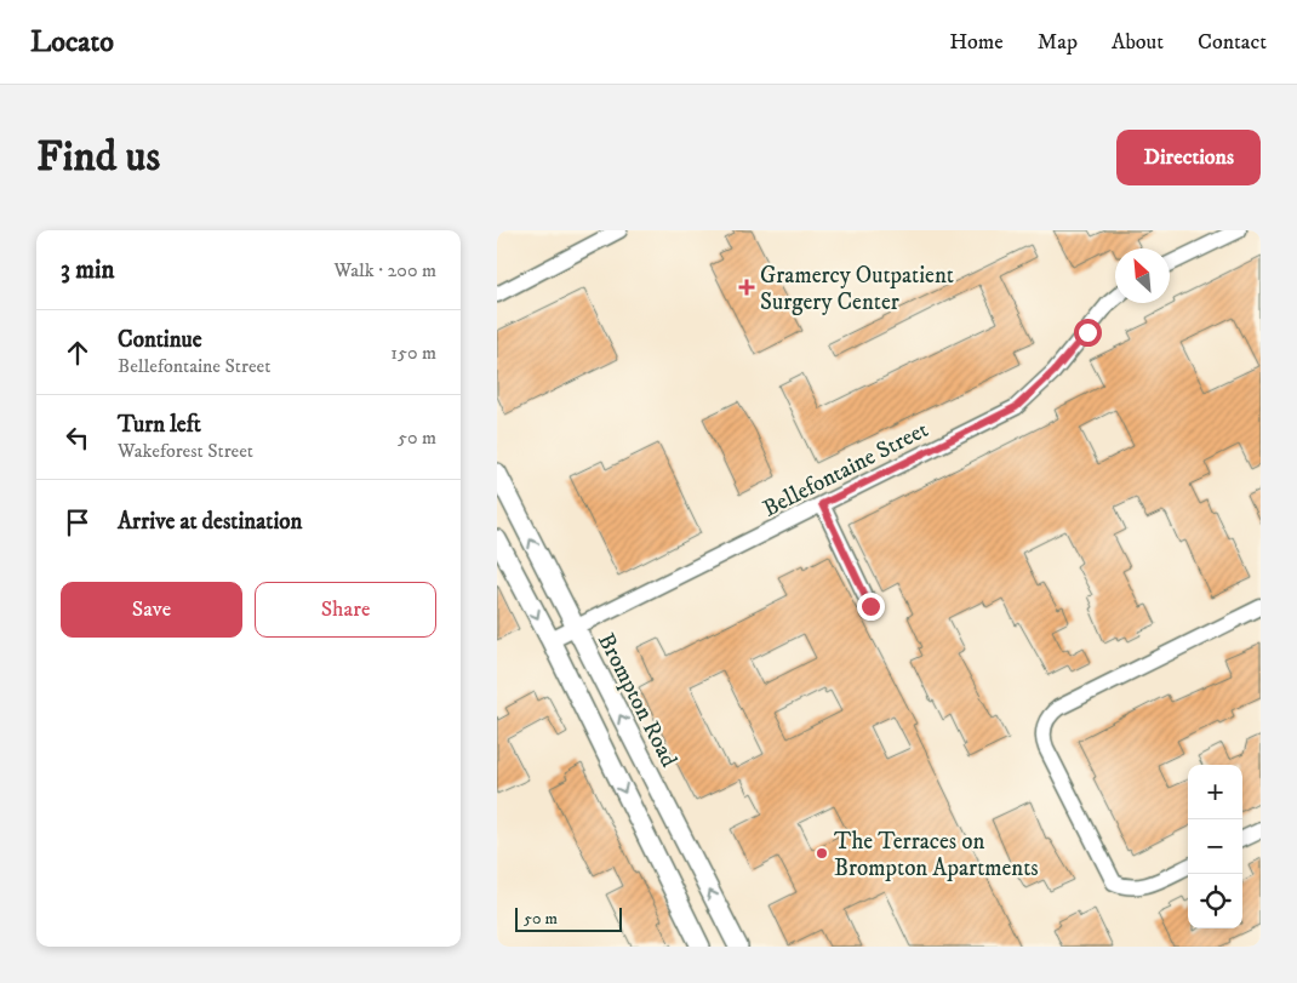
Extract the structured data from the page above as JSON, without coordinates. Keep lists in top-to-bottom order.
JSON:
{
  "streets": {
    "street": ["Bellefontaine Street", "Brompton Road"]
  },
  "crossings": [
    ["Bellefontaine Street", "Brompton Road"]
  ],
  "places": {
    "health": ["Gramercy Outpatient Surgery Center"],
    "other": ["The Terraces on Brompton Apartments"]
  },
  "scale_bar": "50 m",
  "north": "top left",
  "page": {
    "header": "Locato",
    "nav": [
      "Home",
      "Map",
      "About",
      "Contact"
    ],
    "buttons": [
      "Directions",
      ["Save", "Share"]
    ],
    "title": "Find us",
    "heading": ["3 min", "Walk · 200 m"],
    "list": [
      ["Continue", "Bellefontaine Street", "150 m"],
      ["Turn left", "Wakeforest Street", "50 m"],
      "Arrive at destination"
    ],
    "map_buttons": ["+", "−"],
    "scale": "50 m"
  }
}
